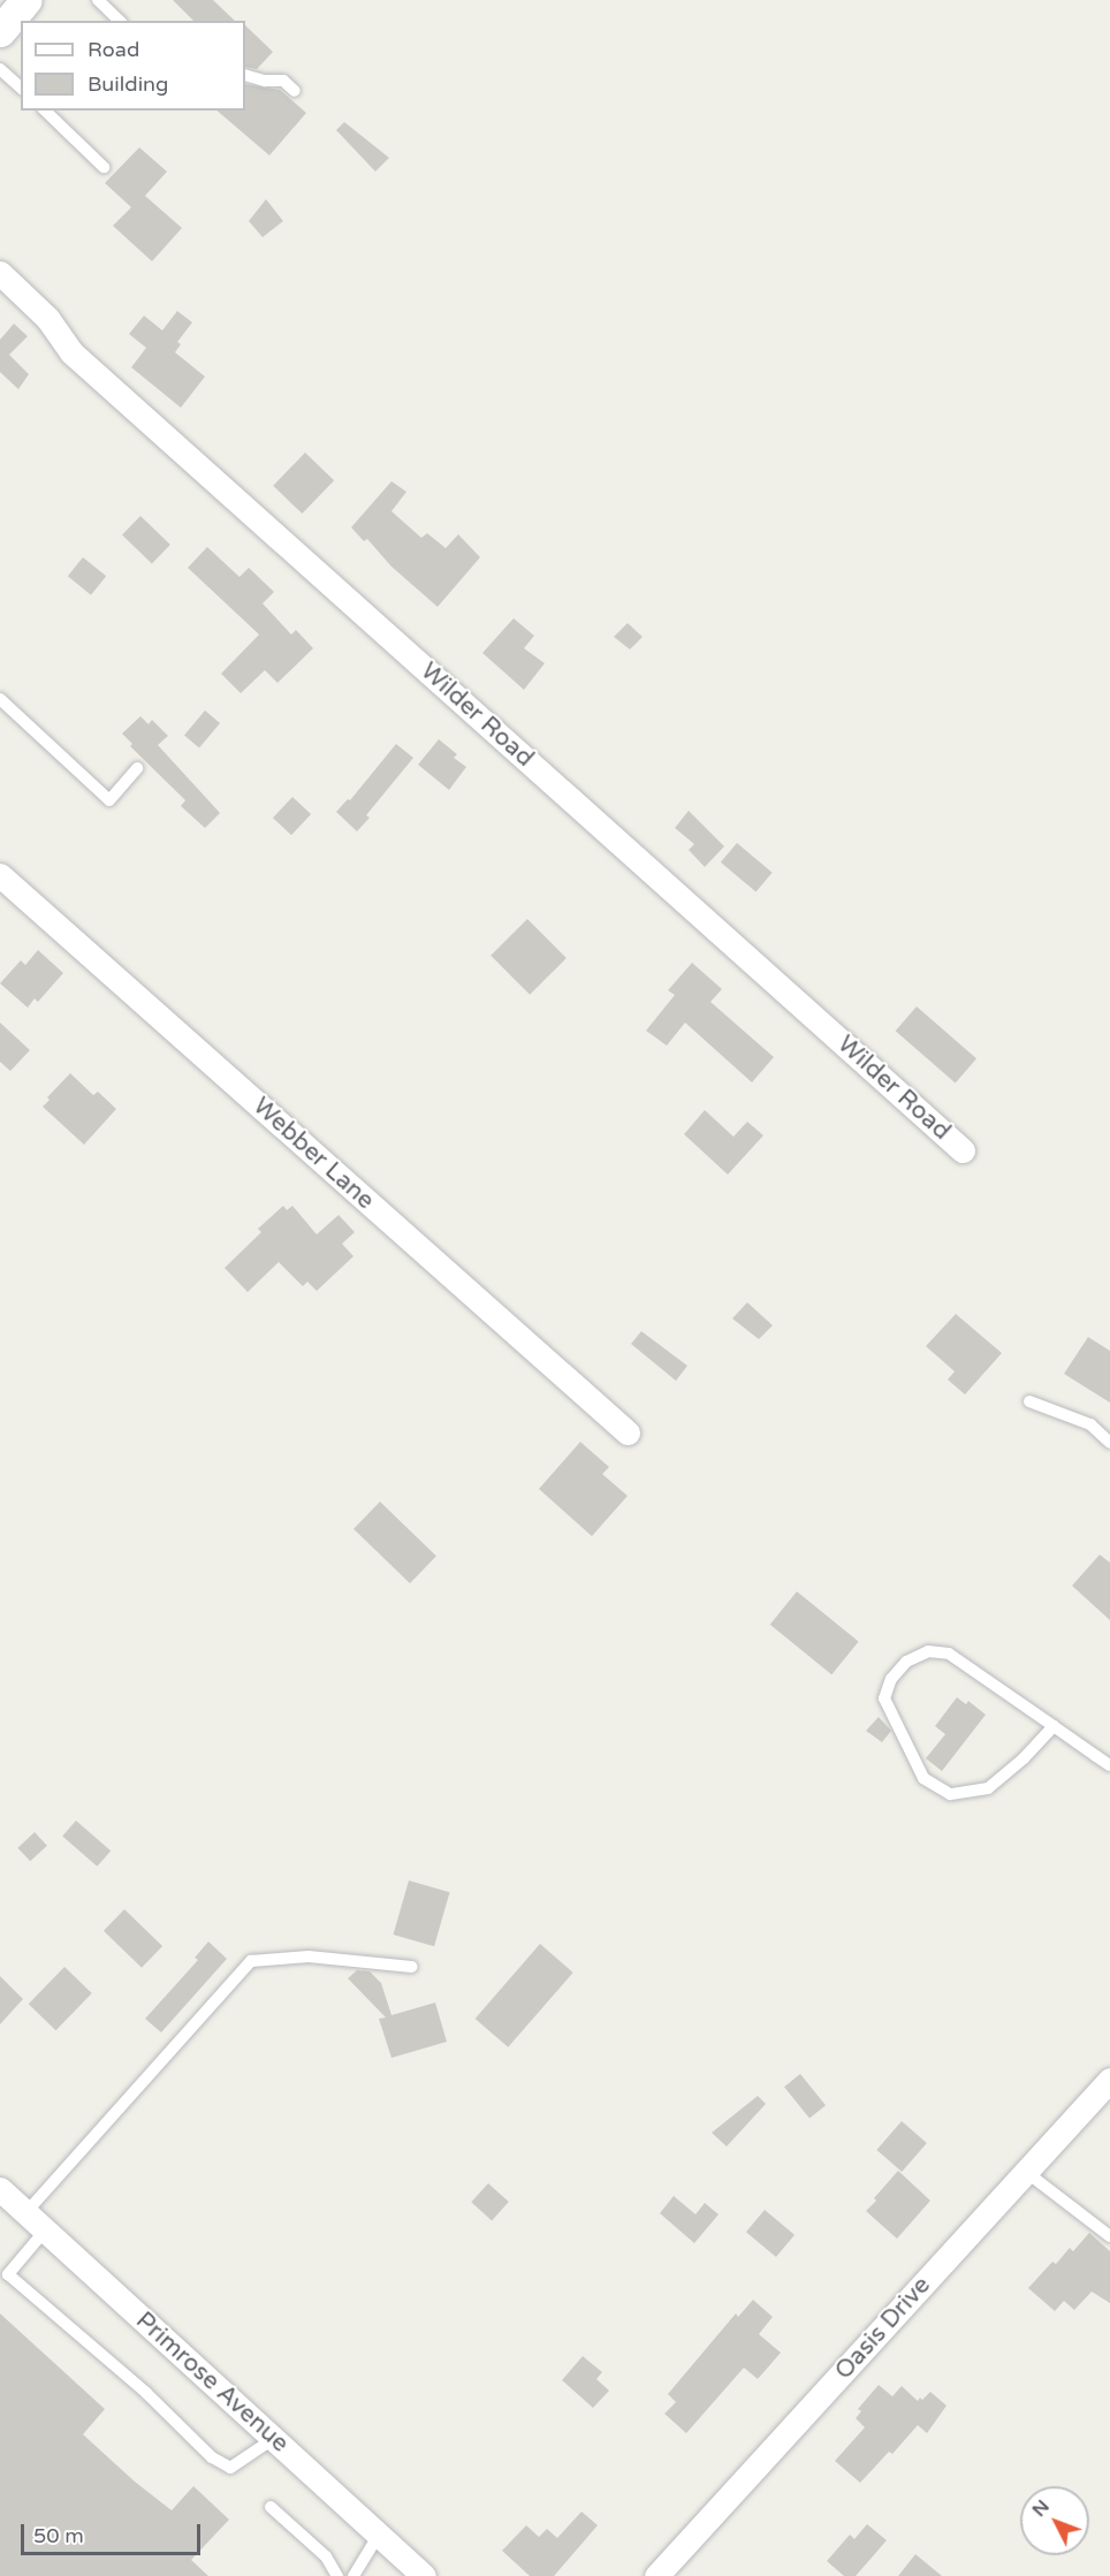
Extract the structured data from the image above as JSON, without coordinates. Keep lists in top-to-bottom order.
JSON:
{
  "streets": {
    "street": [
      "Wilder Road",
      "Webber Lane",
      "Oasis Drive",
      "Primrose Avenue"
    ]
  },
  "legend": ["Road", "Building"],
  "scale_bar": "50 m",
  "north": "top left"
}
